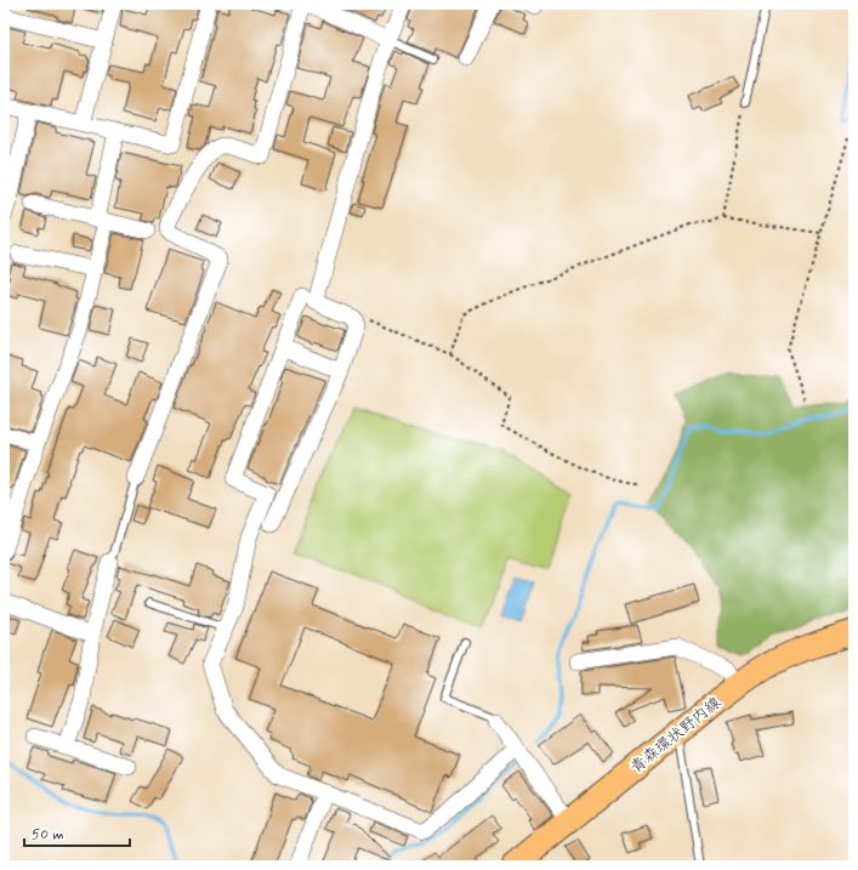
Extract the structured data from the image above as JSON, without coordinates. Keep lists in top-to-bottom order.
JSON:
{
  "streets": {
    "main road": ["青森環状野内線"]
  },
  "scale_bar": "50 m"
}
